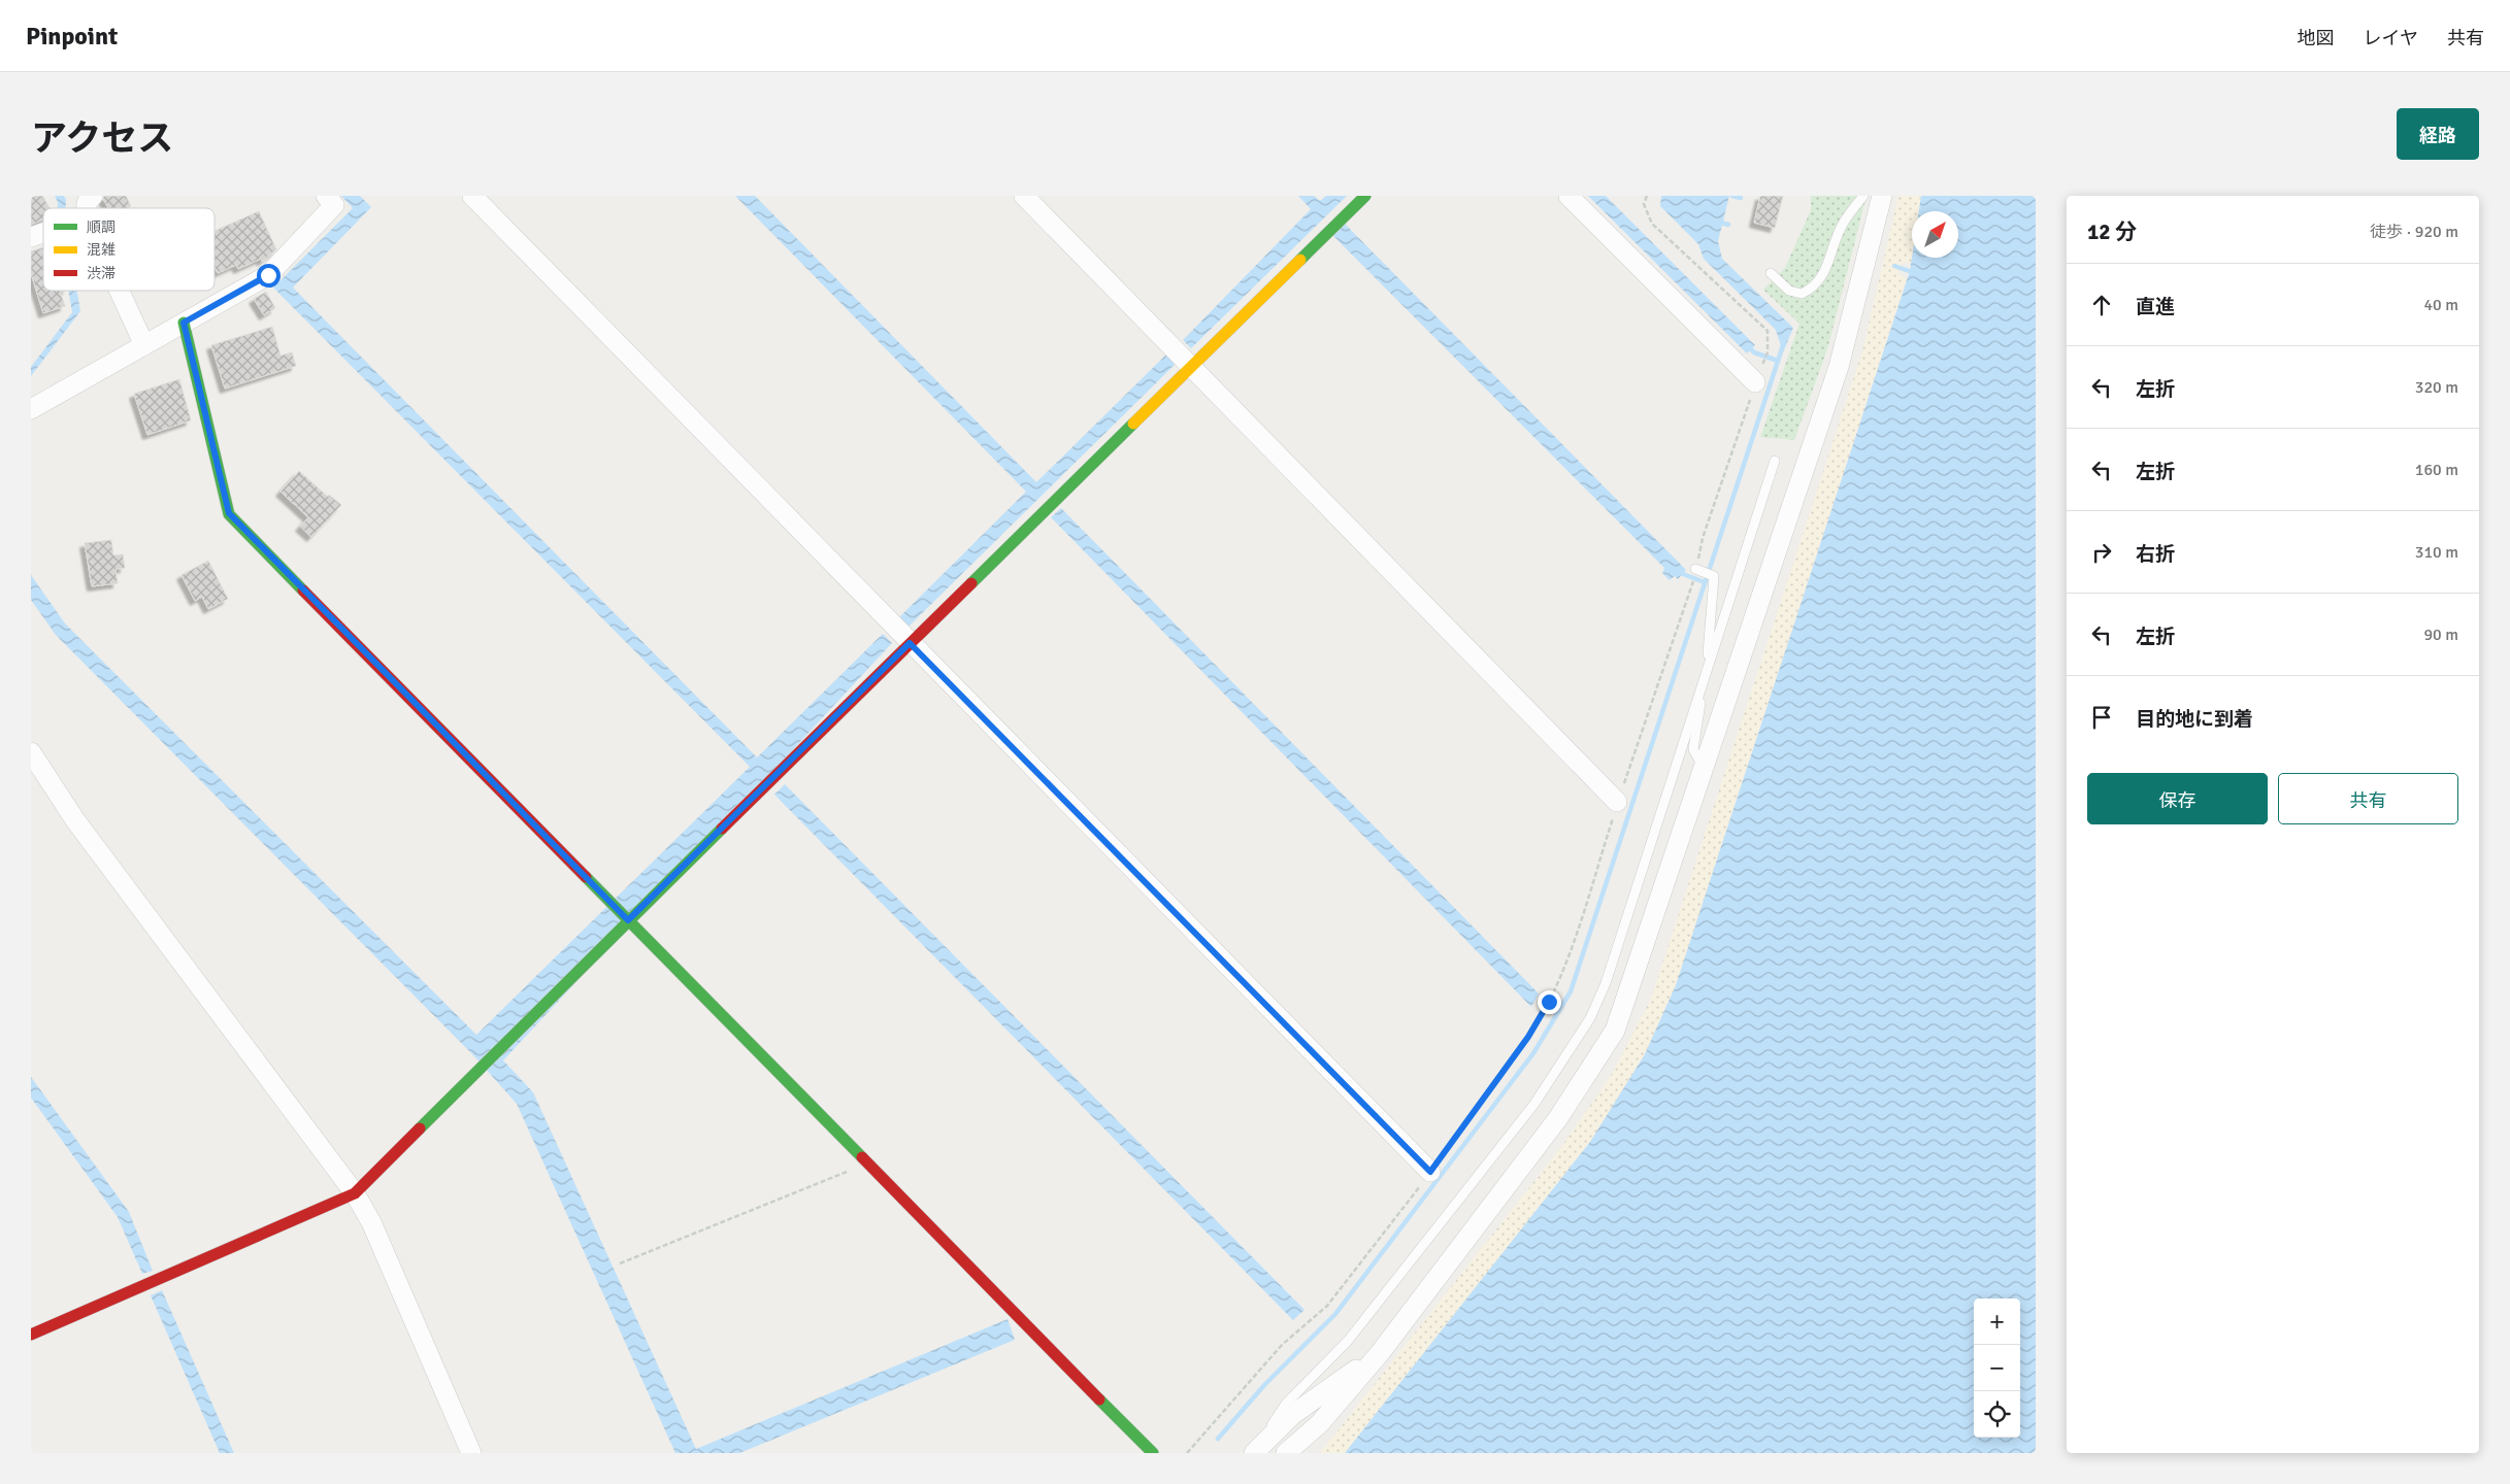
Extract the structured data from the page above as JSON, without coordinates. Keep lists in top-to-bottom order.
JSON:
{
  "legend": ["順調", "混雑", "渋滞"],
  "north": "top right",
  "page": {
    "header": "Pinpoint",
    "nav": ["地図", "レイヤ", "共有"],
    "title": "アクセス",
    "buttons": [
      "経路",
      ["保存", "共有"]
    ],
    "heading": ["12 分", "徒歩 · 920 m"],
    "list": [
      ["直進", "40 m"],
      ["左折", "320 m"],
      ["左折", "160 m"],
      ["右折", "310 m"],
      ["左折", "90 m"],
      "目的地に到着"
    ],
    "map_buttons": ["+", "−"]
  }
}
